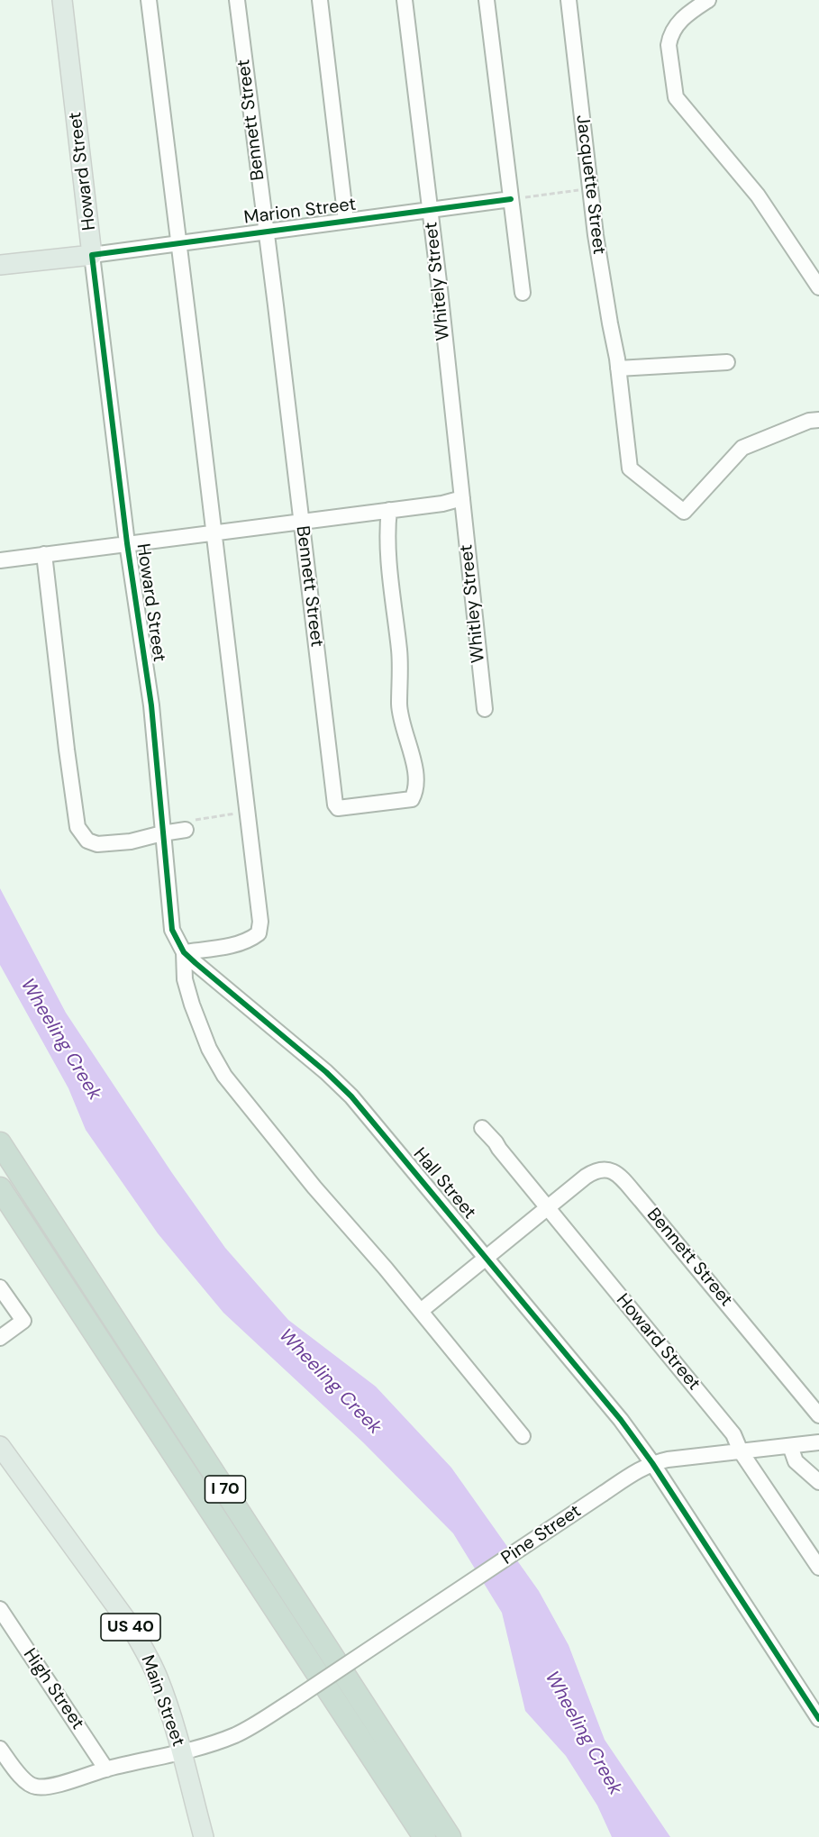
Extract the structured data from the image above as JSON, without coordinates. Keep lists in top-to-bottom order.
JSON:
{
  "streets": {
    "highway": ["I 70"],
    "main road": [
      "Howard Street",
      "Marion Street",
      "US 40",
      "Main Street"
    ],
    "street": [
      "Bennett Street",
      "Jacquette Street",
      "Whitely Street",
      "Whitley Street",
      "Hall Street",
      "Pine Street",
      "High Street"
    ]
  },
  "crossings": [
    ["Bennett Street", "Howard Street"],
    ["Bennett Street", "Marion Street"],
    ["Bennett Street", "Hall Street"],
    ["Howard Street", "Marion Street"],
    ["Howard Street", "Hall Street"],
    ["Howard Street", "Pine Street"],
    ["Marion Street", "Whitely Street"],
    ["Whitely Street", "Whitley Street"],
    ["Hall Street", "Pine Street"],
    ["Pine Street", "High Street"],
    ["Pine Street", "Main Street"]
  ],
  "water": ["Wheeling Creek"]
}
